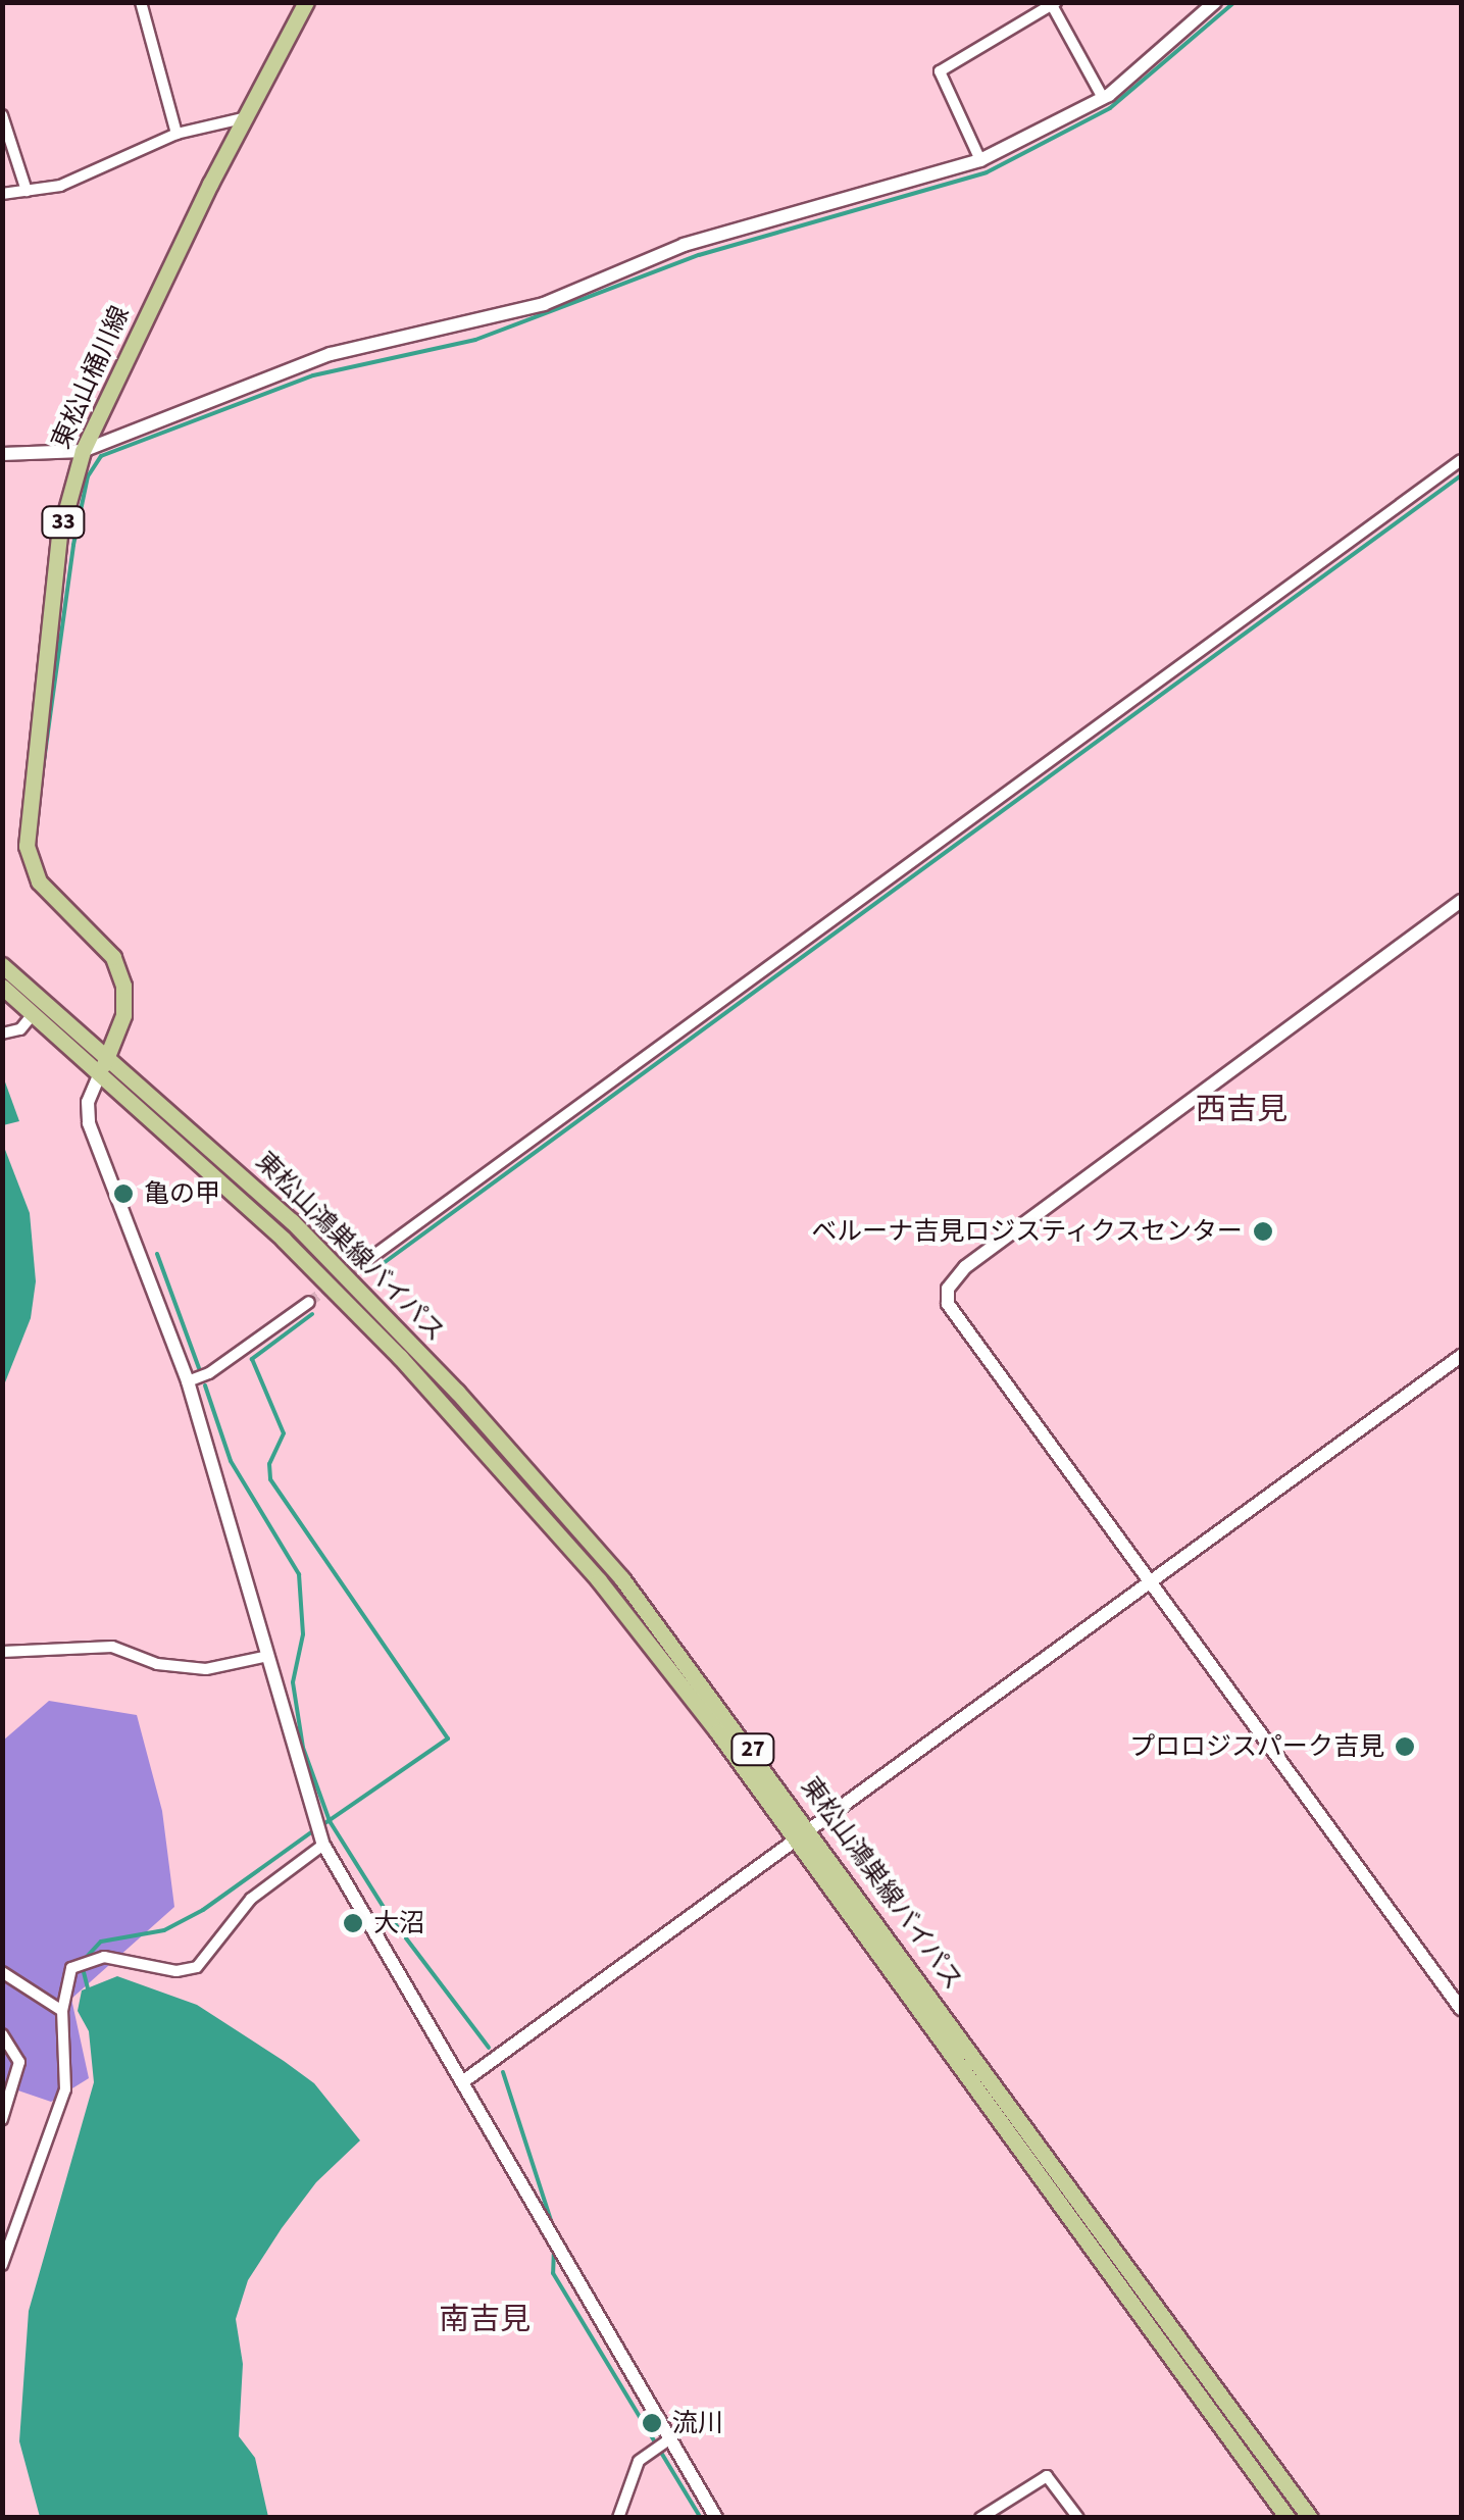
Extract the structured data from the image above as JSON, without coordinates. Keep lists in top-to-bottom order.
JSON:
{
  "streets": {
    "main road": [
      "東松山桶川線",
      "33",
      "東松山鴻巣線バイパス",
      "27"
    ]
  },
  "crossings": [
    ["東松山桶川線", "東松山鴻巣線バイパス"],
    ["東松山桶川線", "27"],
    ["東松山鴻巣線バイパス", "27"]
  ],
  "districts": ["西吉見", "南吉見"],
  "places": [
    "亀の甲",
    "ベルーナ吉見ロジスティクスセンター",
    "プロロジスパーク吉見",
    "大沼",
    "流川"
  ]
}
